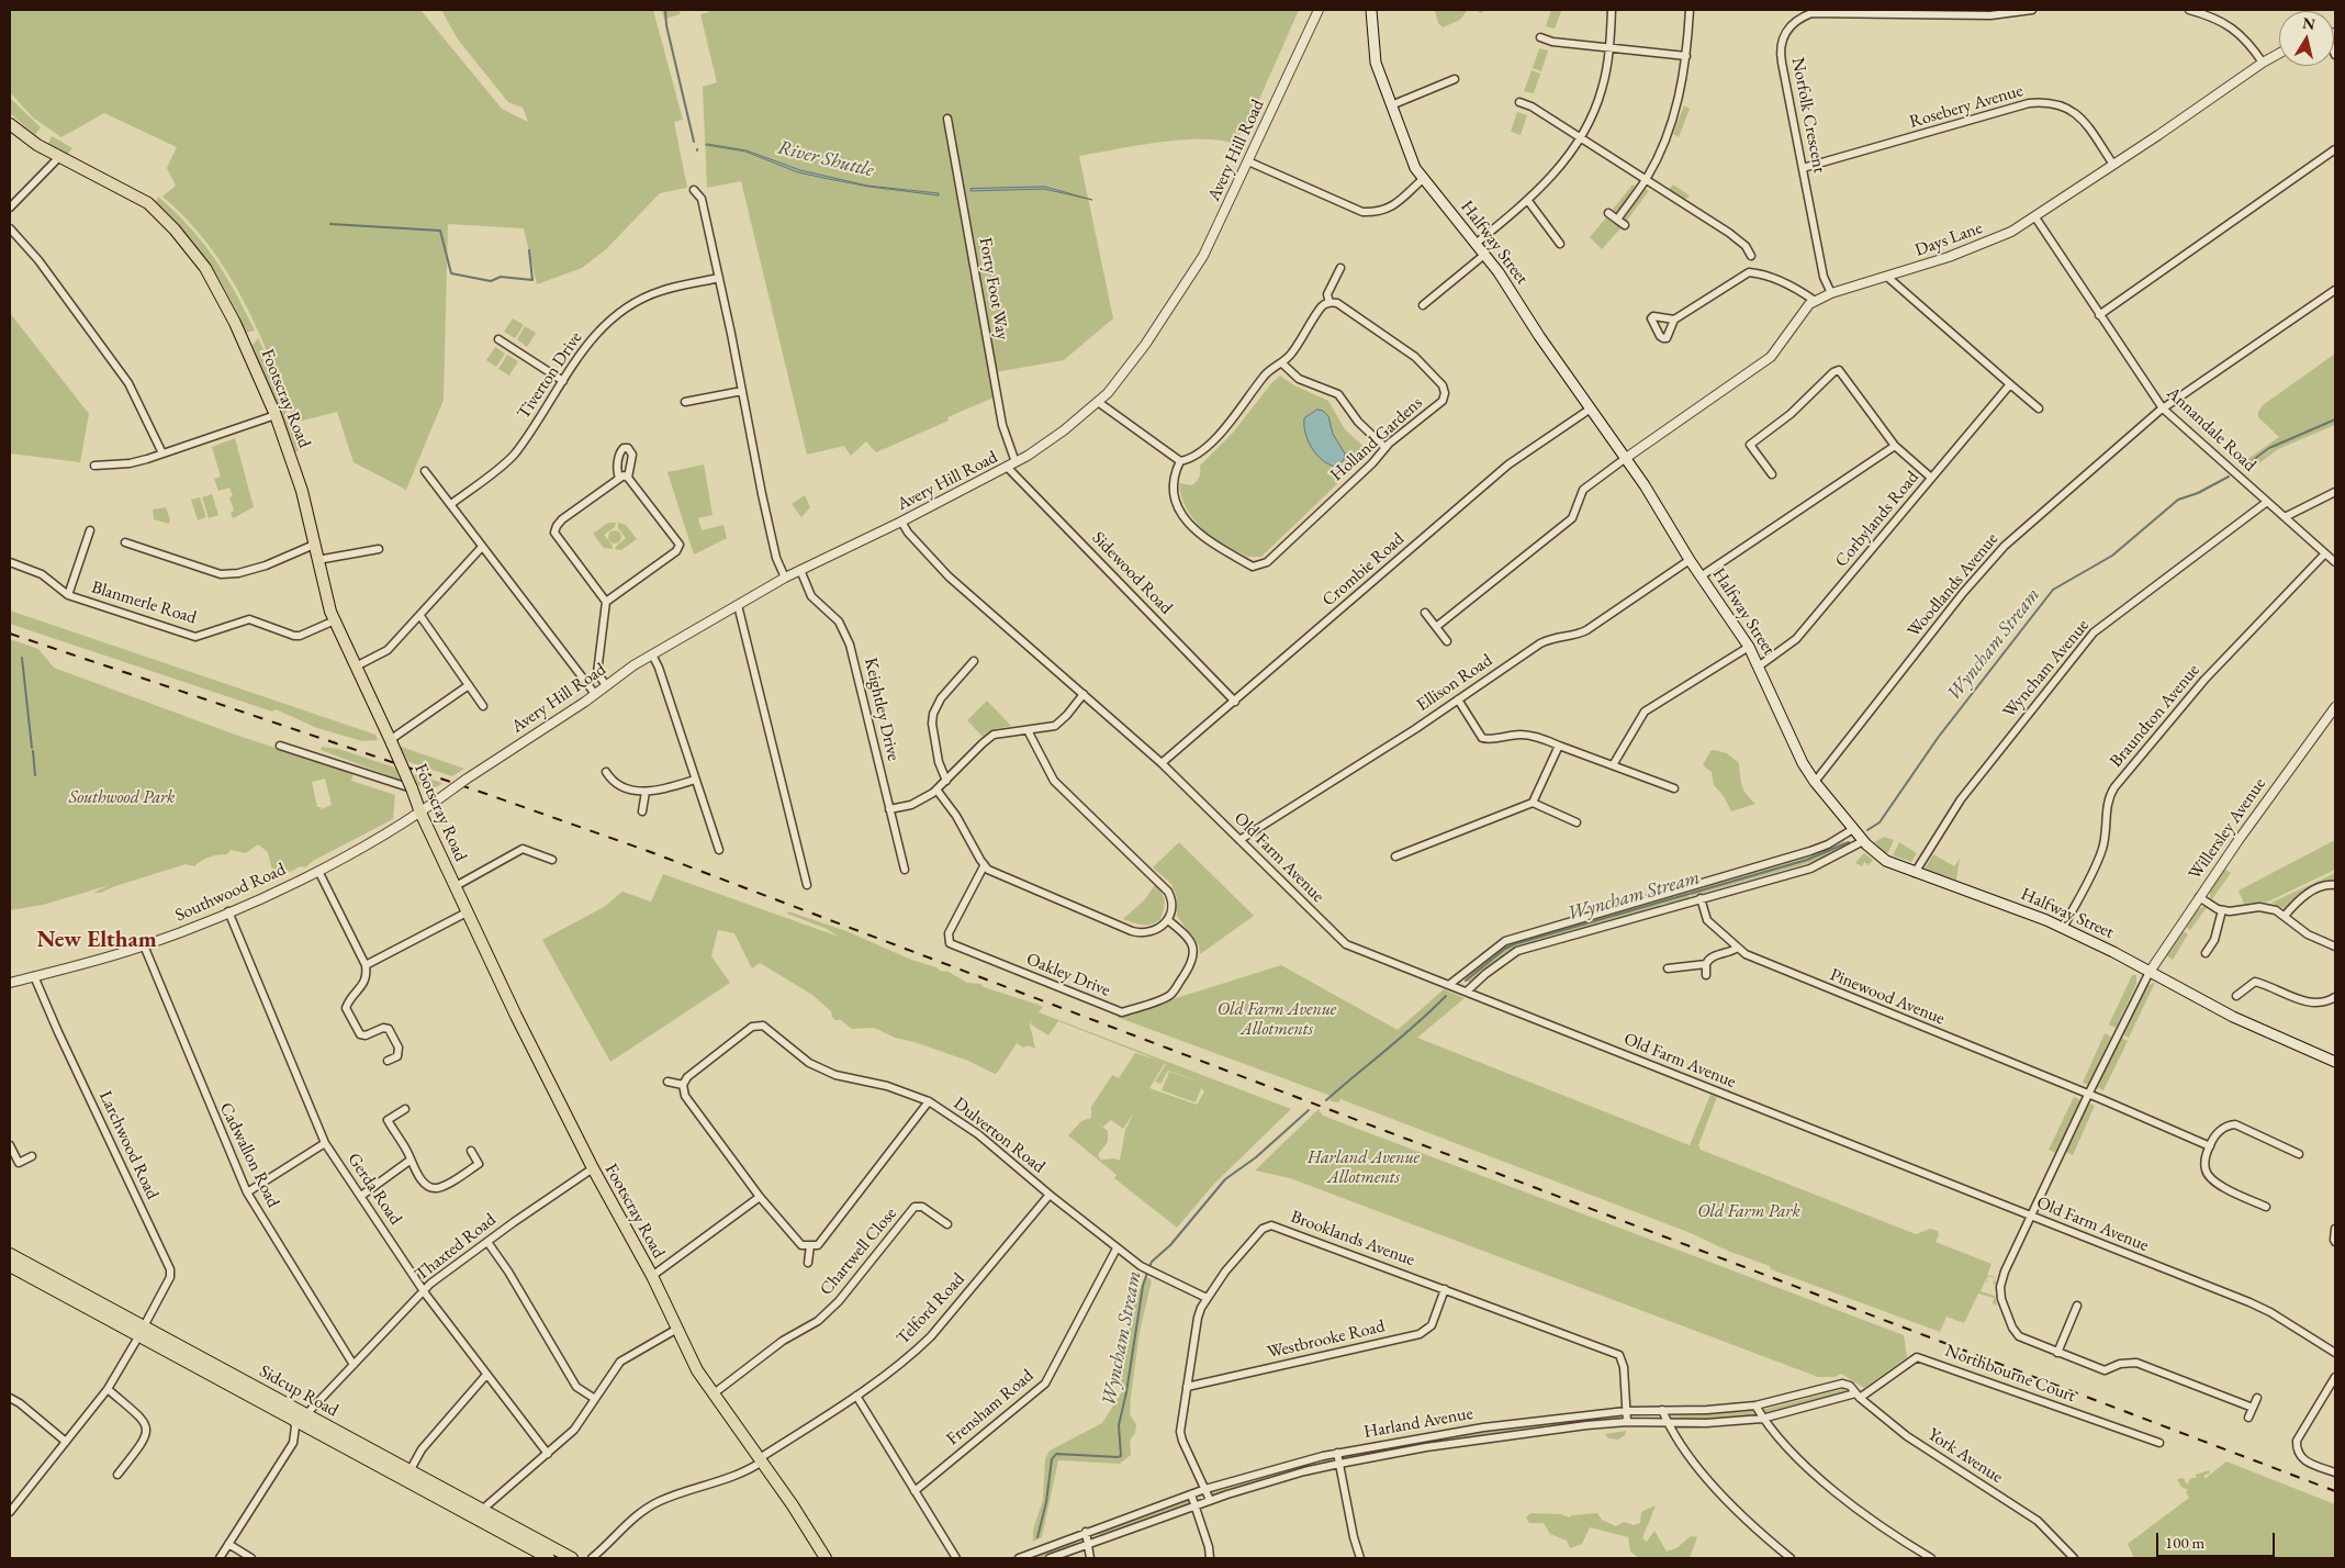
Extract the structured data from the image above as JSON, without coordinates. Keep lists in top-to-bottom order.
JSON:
{
  "streets": {
    "main road": ["Halfway Street", "Footscray Road", "Sidcup Road"],
    "street": [
      "Rosebery Avenue",
      "Norfolk Crescent",
      "Avery Hill Road",
      "Days Lane",
      "Forty Foot Way",
      "Tiverton Drive",
      "Annandale Road",
      "Holland Gardens",
      "Corbylands Road",
      "Crombie Road",
      "Sidewood Road",
      "Woodlands Avenue",
      "Blanmerle Road",
      "Wyncham Avenue",
      "Ellison Road",
      "Keightley Drive",
      "Braundton Avenue",
      "Willersley Avenue",
      "Old Farm Avenue",
      "Southwood Road",
      "Oakley Drive",
      "Pinewood Avenue",
      "Dulverton Road",
      "Larchwood Road",
      "Cadwallon Road",
      "Gerda Road",
      "Brooklands Avenue",
      "Thaxted Road",
      "Chartwell Close",
      "Telford Road",
      "Westbrooke Road",
      "Northbourne Court",
      "Frensham Road",
      "Harland Avenue",
      "York Avenue"
    ]
  },
  "crossings": [
    ["Rosebery Avenue", "Norfolk Crescent"],
    ["Rosebery Avenue", "Days Lane"],
    ["Norfolk Crescent", "Days Lane"],
    ["Avery Hill Road", "Forty Foot Way"],
    ["Avery Hill Road", "Footscray Road"],
    ["Avery Hill Road", "Sidewood Road"],
    ["Avery Hill Road", "Keightley Drive"],
    ["Avery Hill Road", "Old Farm Avenue"],
    ["Avery Hill Road", "Southwood Road"],
    ["Days Lane", "Halfway Street"],
    ["Days Lane", "Annandale Road"],
    ["Halfway Street", "Corbylands Road"],
    ["Halfway Street", "Crombie Road"],
    ["Halfway Street", "Woodlands Avenue"],
    ["Halfway Street", "Wyncham Avenue"],
    ["Halfway Street", "Ellison Road"],
    ["Halfway Street", "Braundton Avenue"],
    ["Halfway Street", "Willersley Avenue"],
    ["Footscray Road", "Blanmerle Road"],
    ["Footscray Road", "Southwood Road"],
    ["Footscray Road", "Thaxted Road"],
    ["Footscray Road", "Chartwell Close"],
    ["Footscray Road", "Telford Road"],
    ["Annandale Road", "Woodlands Avenue"],
    ["Annandale Road", "Wyncham Avenue"],
    ["Annandale Road", "Braundton Avenue"],
    ["Crombie Road", "Sidewood Road"],
    ["Crombie Road", "Old Farm Avenue"],
    ["Ellison Road", "Old Farm Avenue"],
    ["Southwood Road", "Larchwood Road"],
    ["Southwood Road", "Cadwallon Road"],
    ["Southwood Road", "Gerda Road"],
    ["Dulverton Road", "Brooklands Avenue"],
    ["Dulverton Road", "Telford Road"],
    ["Dulverton Road", "Frensham Road"],
    ["Larchwood Road", "Sidcup Road"],
    ["Cadwallon Road", "Thaxted Road"],
    ["Gerda Road", "Thaxted Road"],
    ["Brooklands Avenue", "Westbrooke Road"],
    ["Brooklands Avenue", "Harland Avenue"],
    ["Thaxted Road", "Sidcup Road"],
    ["Northbourne Court", "Harland Avenue"],
    ["Northbourne Court", "York Avenue"],
    ["Harland Avenue", "York Avenue"]
  ],
  "districts": ["New Eltham"],
  "water": ["River Shuttle", "Wyncham Stream"],
  "parks": [
    "Southwood Park",
    "Old Farm Avenue Allotments",
    "Harland Avenue Allotments",
    "Old Farm Park"
  ],
  "scale_bar": "100 m",
  "north": "top"
}
